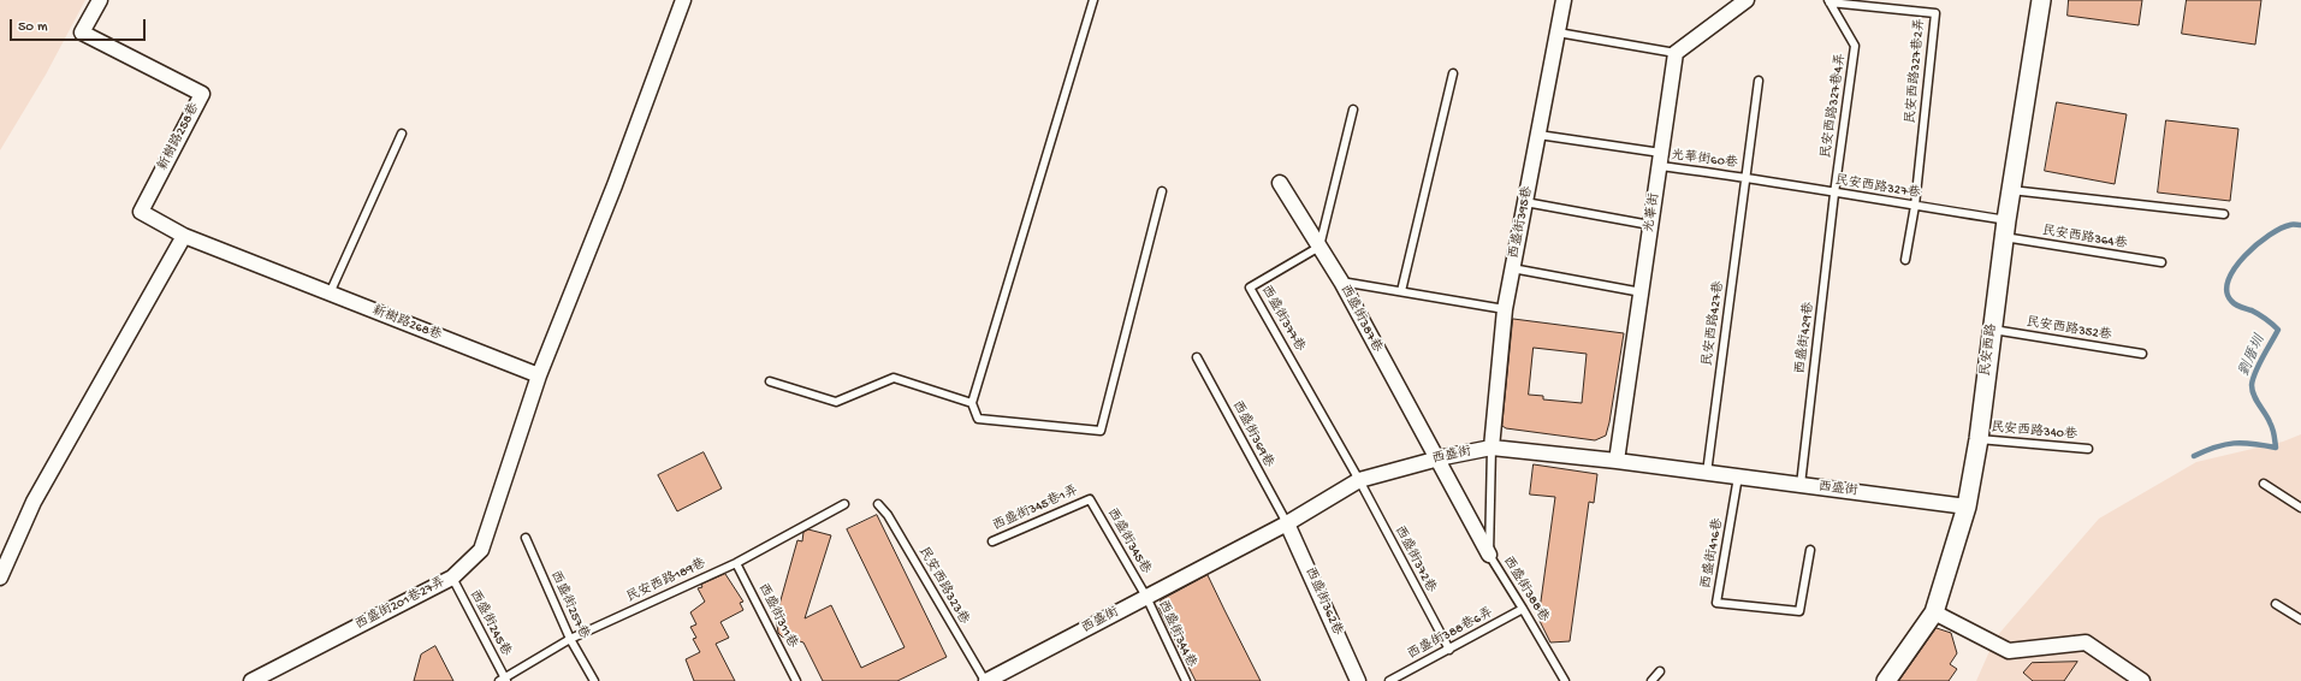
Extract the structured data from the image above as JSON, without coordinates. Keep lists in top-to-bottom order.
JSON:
{
  "streets": {
    "street": [
      "新樹路258巷",
      "光華街",
      "西盛街395巷",
      "西盛街387巷",
      "新樹路268巷",
      "民安西路",
      "西盛街",
      "西盛街362巷",
      "西盛街201巷27弄"
    ],
    "lane": [
      "民安西路327巷2弄",
      "民安西路327巷4弄",
      "光華街60巷",
      "民安西路327巷",
      "民安西路364巷",
      "西盛街377巷",
      "民安西路427巷",
      "民安西路352巷",
      "西盛街429巷",
      "民安西路340巷",
      "西盛街369巷",
      "西盛街345巷1弄",
      "西盛街345巷",
      "西盛街416巷",
      "西盛街372巷",
      "民安西路189巷",
      "民安西路323巷",
      "西盛街388巷",
      "西盛街257巷",
      "西盛街311巷",
      "西盛街245巷",
      "西盛街344巷",
      "西盛街388巷6弄"
    ]
  },
  "crossings": [
    ["民安西路327巷2弄", "民安西路327巷4弄"],
    ["民安西路327巷2弄", "民安西路327巷"],
    ["民安西路327巷4弄", "民安西路327巷"],
    ["民安西路327巷4弄", "西盛街429巷"],
    ["新樹路258巷", "新樹路268巷"],
    ["光華街60巷", "民安西路327巷"],
    ["光華街60巷", "光華街"],
    ["光華街60巷", "西盛街395巷"],
    ["光華街60巷", "民安西路427巷"],
    ["民安西路327巷", "民安西路364巷"],
    ["民安西路327巷", "民安西路427巷"],
    ["民安西路327巷", "西盛街429巷"],
    ["民安西路327巷", "民安西路"],
    ["光華街", "西盛街"],
    ["西盛街395巷", "西盛街"],
    ["西盛街395巷", "西盛街388巷"],
    ["民安西路364巷", "民安西路"],
    ["西盛街377巷", "西盛街387巷"],
    ["西盛街377巷", "西盛街"],
    ["西盛街377巷", "西盛街372巷"],
    ["西盛街387巷", "西盛街"],
    ["西盛街387巷", "西盛街388巷"],
    ["新樹路268巷", "西盛街201巷27弄"],
    ["民安西路427巷", "西盛街"],
    ["民安西路352巷", "民安西路"],
    ["西盛街429巷", "西盛街"],
    ["民安西路", "民安西路340巷"],
    ["民安西路", "西盛街"],
    ["西盛街369巷", "西盛街"],
    ["西盛街369巷", "西盛街362巷"],
    ["西盛街", "西盛街345巷"],
    ["西盛街", "西盛街416巷"],
    ["西盛街", "西盛街372巷"],
    ["西盛街", "民安西路323巷"],
    ["西盛街", "西盛街388巷"],
    ["西盛街", "西盛街362巷"],
    ["西盛街", "西盛街344巷"],
    ["西盛街345巷1弄", "西盛街345巷"],
    ["西盛街345巷", "西盛街344巷"],
    ["西盛街372巷", "西盛街388巷6弄"],
    ["民安西路189巷", "西盛街257巷"],
    ["民安西路189巷", "西盛街311巷"],
    ["民安西路189巷", "西盛街245巷"],
    ["西盛街388巷", "西盛街388巷6弄"],
    ["西盛街201巷27弄", "西盛街245巷"]
  ],
  "water": ["劉厝圳"],
  "scale_bar": "50 m"
}
